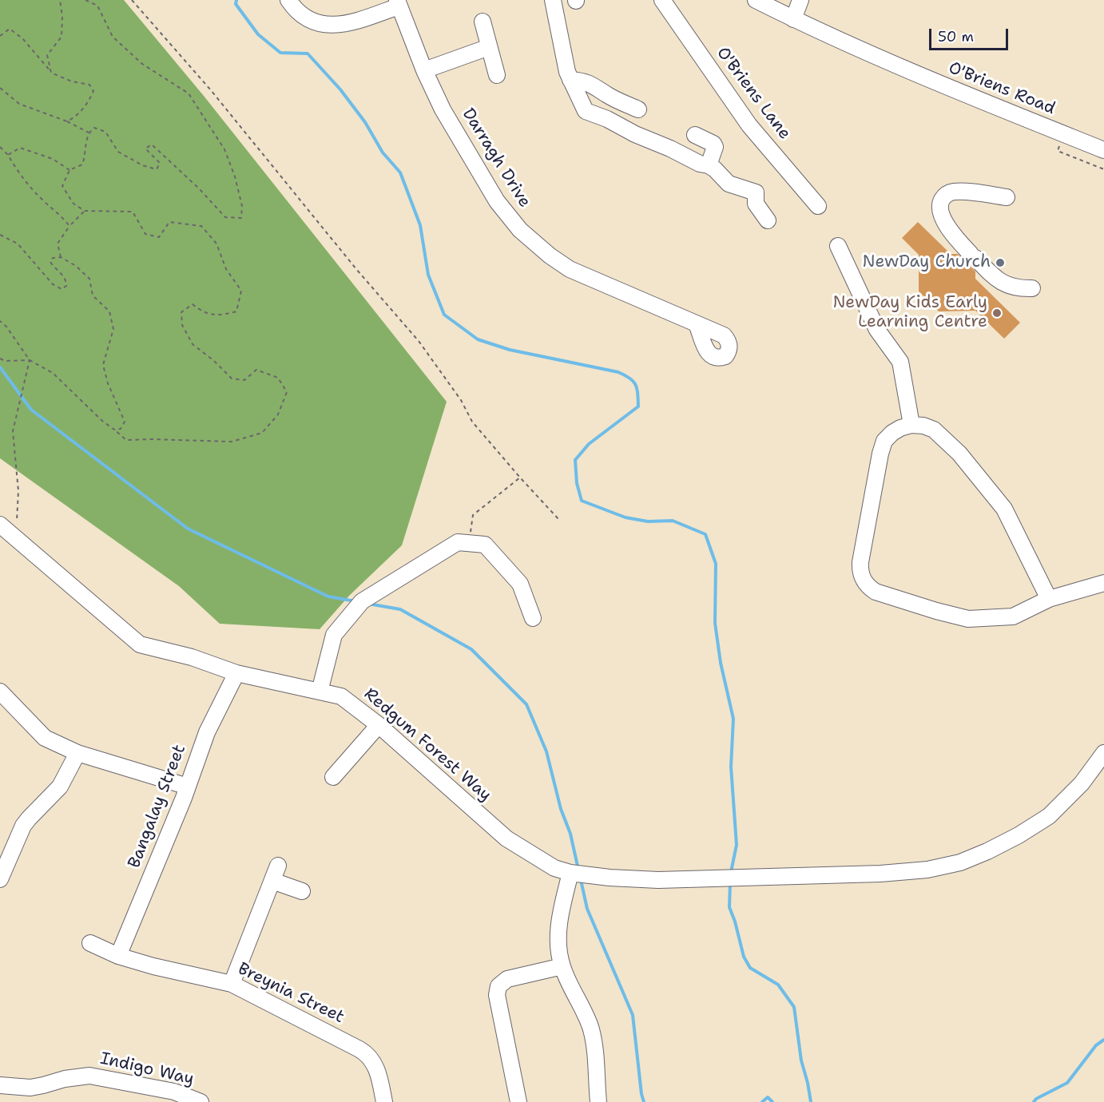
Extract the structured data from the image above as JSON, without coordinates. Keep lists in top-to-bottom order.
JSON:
{
  "streets": {
    "street": [
      "O'Briens Road",
      "O'Briens Lane",
      "Darragh Drive",
      "Redgum Forest Way",
      "Bangalay Street",
      "Breynia Street",
      "Indigo Way"
    ]
  },
  "crossings": [
    ["Redgum Forest Way", "Bangalay Street"],
    ["Bangalay Street", "Breynia Street"]
  ],
  "places": ["NewDay Church", "NewDay Kids Early Learning Centre"],
  "scale_bar": "50 m"
}
